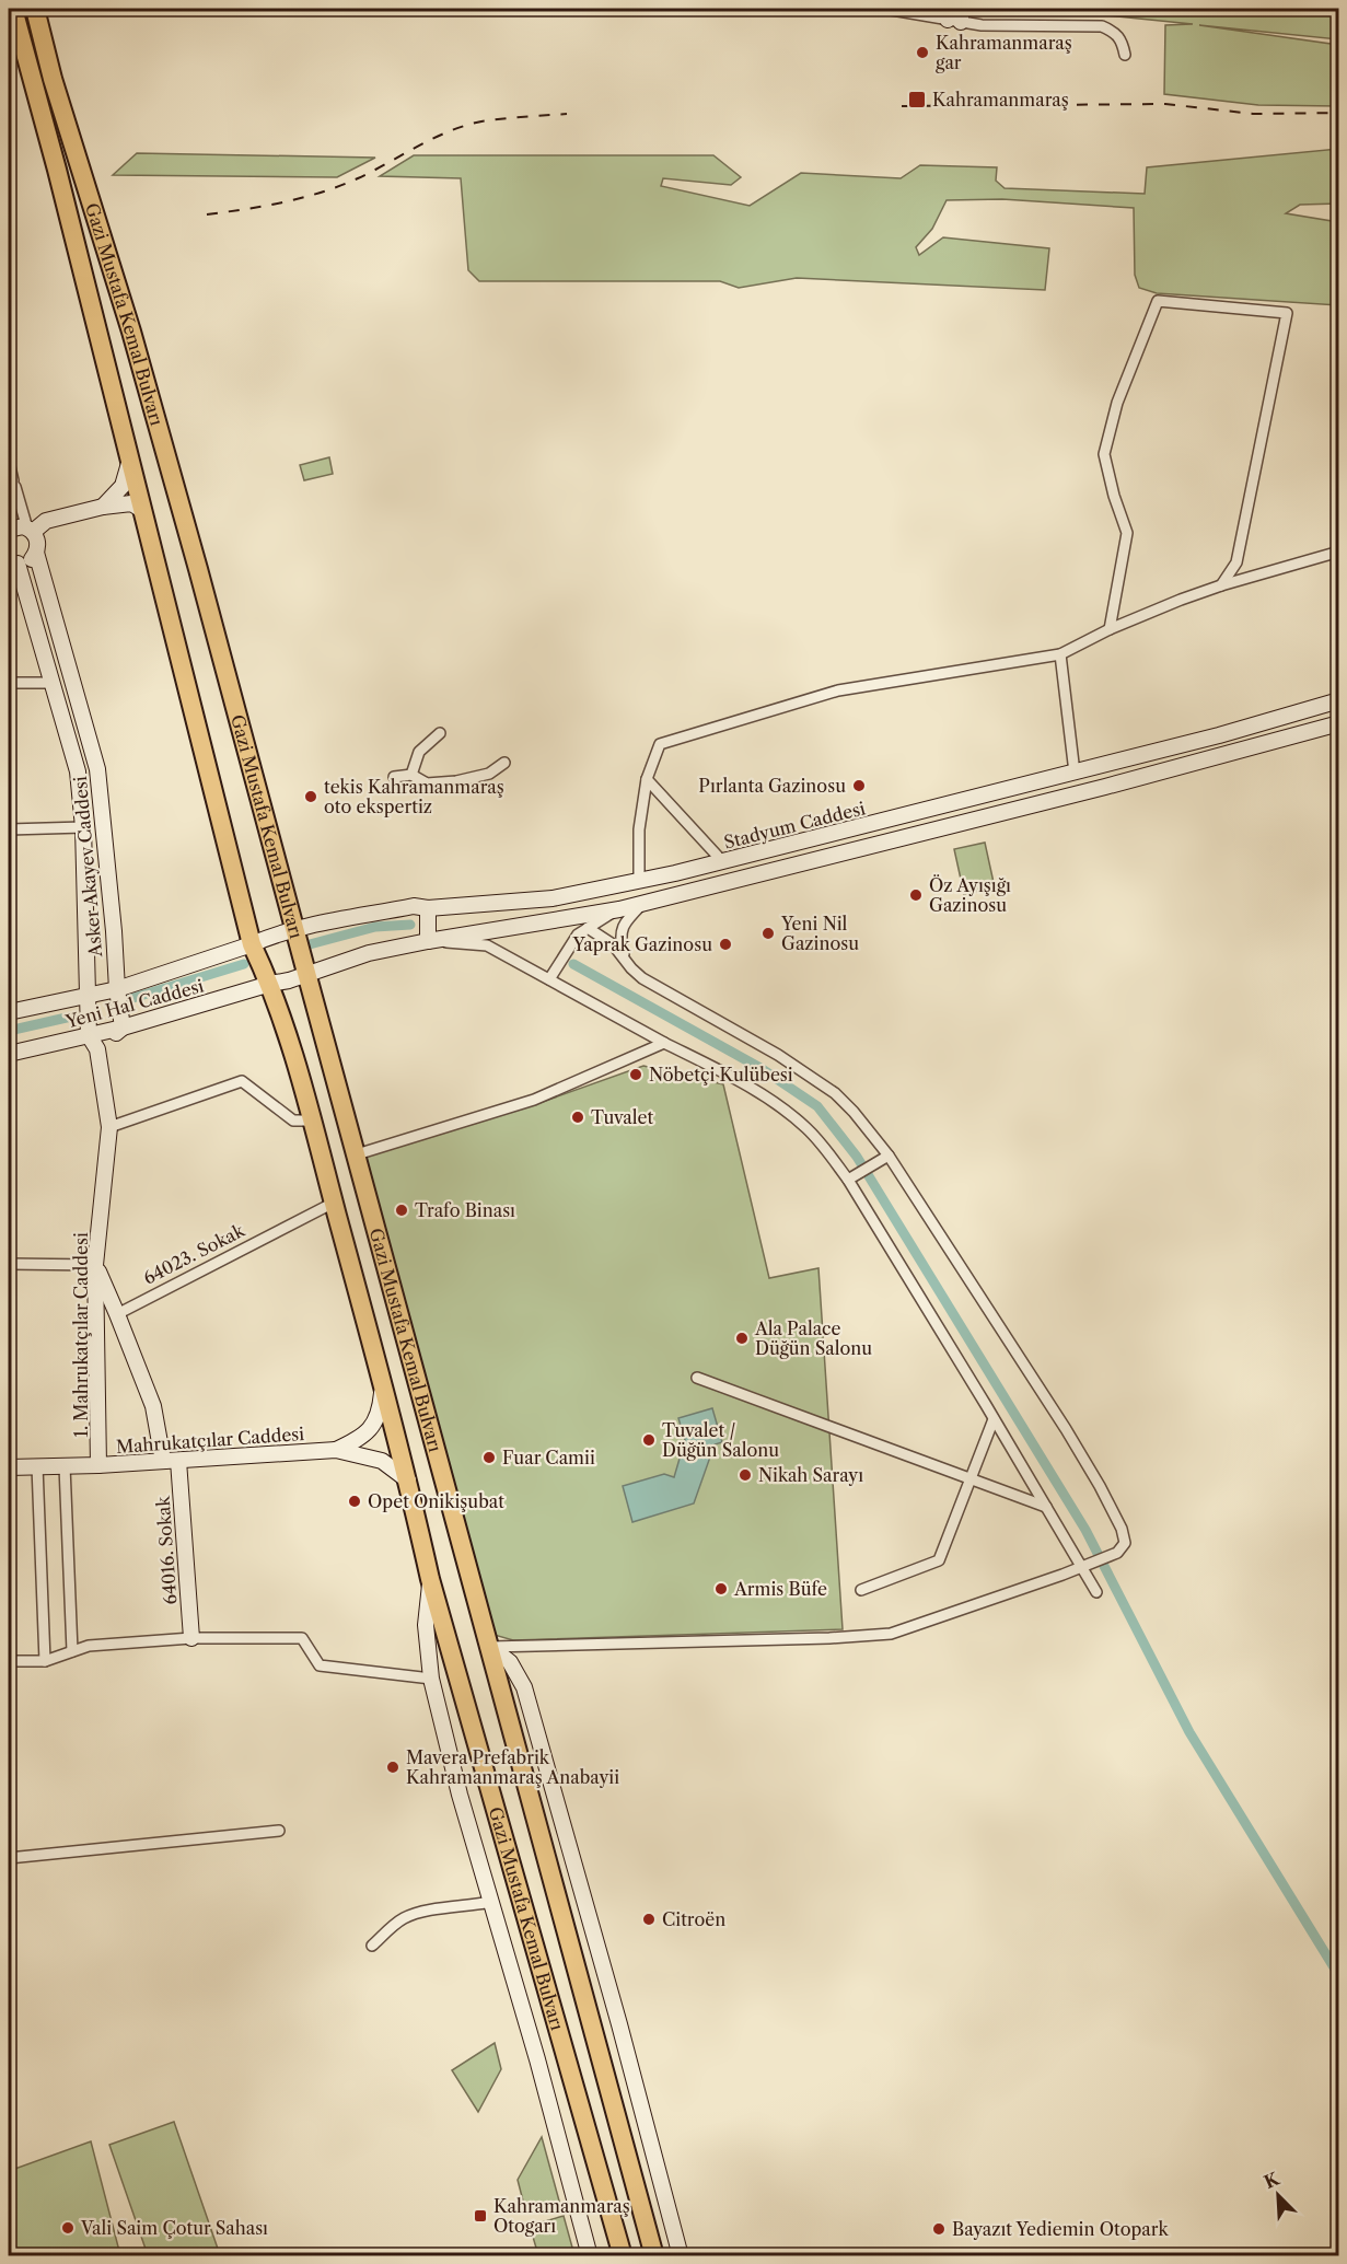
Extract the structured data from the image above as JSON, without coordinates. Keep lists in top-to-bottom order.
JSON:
{
  "streets": {
    "highway": ["Gazi Mustafa Kemal Bulvarı"],
    "street": [
      "Stadyum Caddesi",
      "Asker Akayev Caddesi",
      "Yeni Hal Caddesi",
      "64023. Sokak",
      "1. Mahrukatçılar Caddesi",
      "Mahrukatçılar Caddesi",
      "64016. Sokak"
    ]
  },
  "crossings": [
    ["Gazi Mustafa Kemal Bulvarı", "Stadyum Caddesi"],
    ["Gazi Mustafa Kemal Bulvarı", "Yeni Hal Caddesi"],
    ["Gazi Mustafa Kemal Bulvarı", "64023. Sokak"],
    ["Gazi Mustafa Kemal Bulvarı", "Mahrukatçılar Caddesi"],
    ["Stadyum Caddesi", "Yeni Hal Caddesi"],
    ["Asker Akayev Caddesi", "Yeni Hal Caddesi"],
    ["Asker Akayev Caddesi", "1. Mahrukatçılar Caddesi"],
    ["Yeni Hal Caddesi", "1. Mahrukatçılar Caddesi"],
    ["64023. Sokak", "64016. Sokak"],
    ["1. Mahrukatçılar Caddesi", "Mahrukatçılar Caddesi"],
    ["Mahrukatçılar Caddesi", "64016. Sokak"]
  ],
  "places": {
    "other": [
      "Kahramanmaraş gar",
      "Pırlanta Gazinosu",
      "tekis Kahramanmaraş oto ekspertiz",
      "Öz Ayışığı Gazinosu",
      "Yeni Nil Gazinosu",
      "Yaprak Gazinosu",
      "Nöbetçi Kulübesi",
      "Tuvalet",
      "Trafo Binası",
      "Ala Palace Düğün Salonu",
      "Tuvalet / Düğün Salonu",
      "Fuar Camii",
      "Nikah Sarayı",
      "Opet Onikişubat",
      "Armis Büfe",
      "Mavera Prefabrik Kahramanmaraş Anabayii",
      "Citroën",
      "Vali Saim Çotur Sahası",
      "Bayazıt Yediemin Otopark"
    ],
    "transit": ["Kahramanmaraş", "Kahramanmaraş Otogarı"]
  },
  "north": "top left"
}
